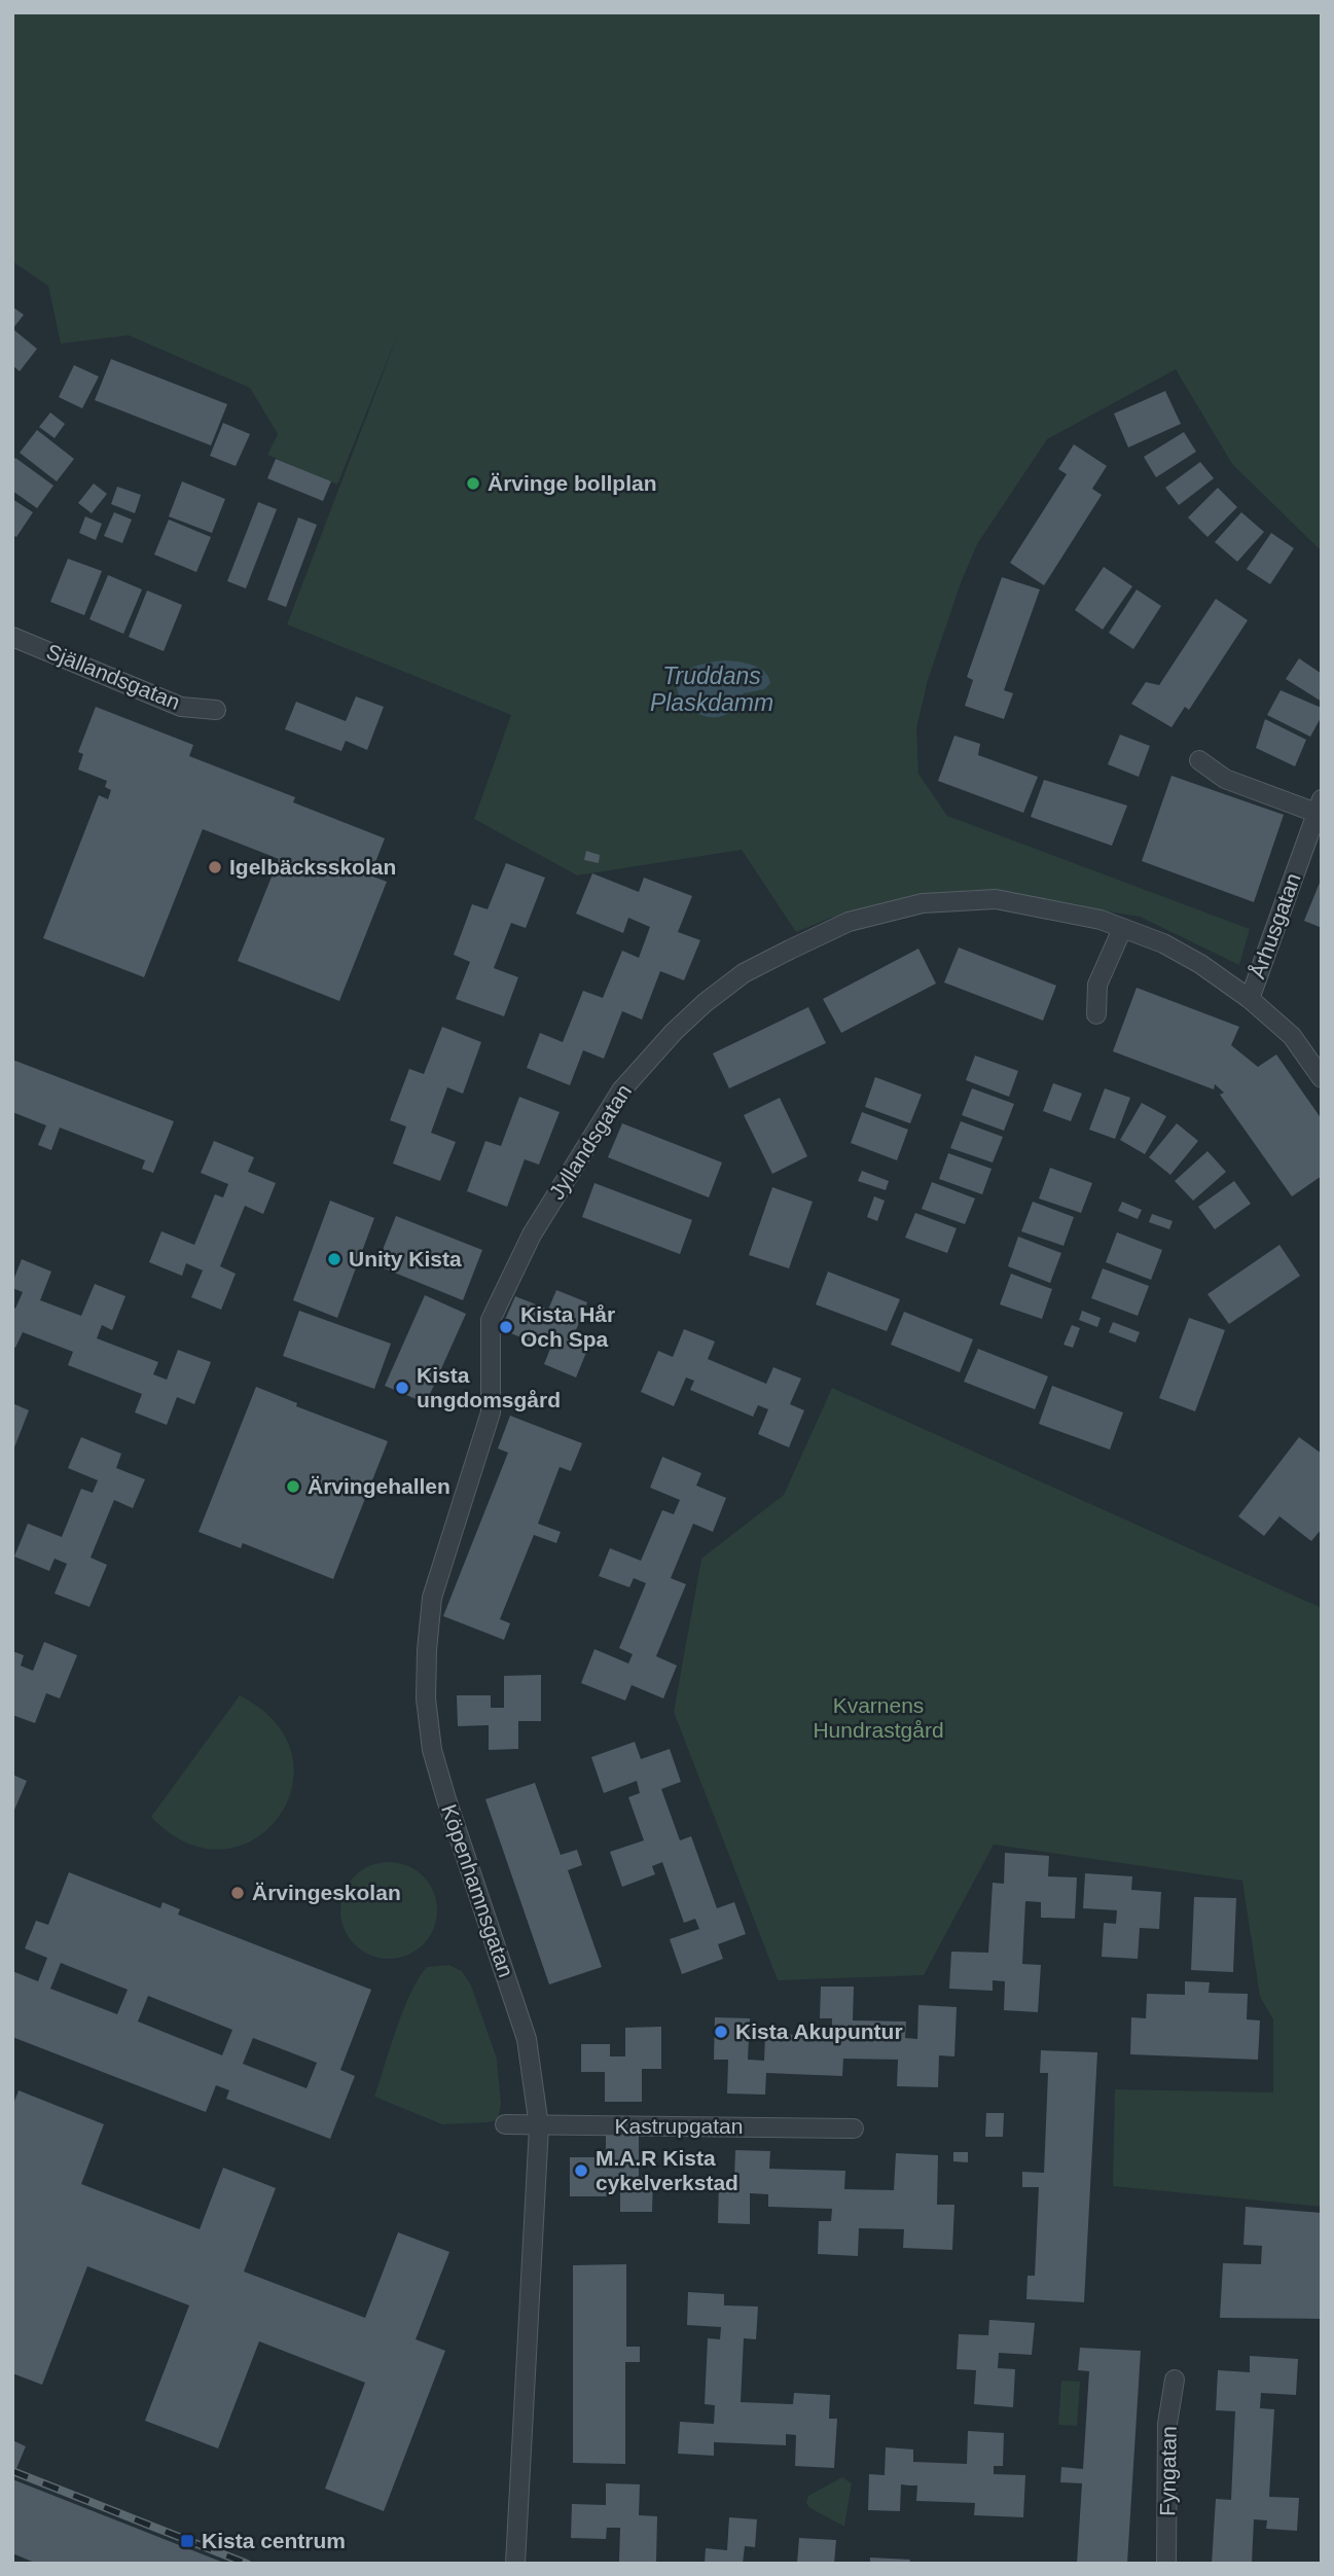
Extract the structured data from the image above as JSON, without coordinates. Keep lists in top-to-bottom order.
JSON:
{
  "streets": {
    "street": [
      "Själlandsgatan",
      "Århusgatan",
      "Jyllandsgatan",
      "Köpenhamnsgatan",
      "Kastrupgatan",
      "Fyngatan"
    ]
  },
  "crossings": [
    ["Århusgatan", "Jyllandsgatan"],
    ["Jyllandsgatan", "Köpenhamnsgatan"],
    ["Köpenhamnsgatan", "Kastrupgatan"]
  ],
  "water": ["Truddans Plaskdamm"],
  "parks": ["Kvarnens Hundrastgård"],
  "places": {
    "other": [
      "Ärvinge bollplan",
      "Igelbäcksskolan",
      "Unity Kista",
      "Kista Hår Och Spa",
      "Kista ungdomsgård",
      "Ärvingehallen",
      "Ärvingeskolan",
      "Kista Akupuntur",
      "M.A.R Kista cykelverkstad"
    ],
    "transit": ["Kista centrum"]
  }
}
